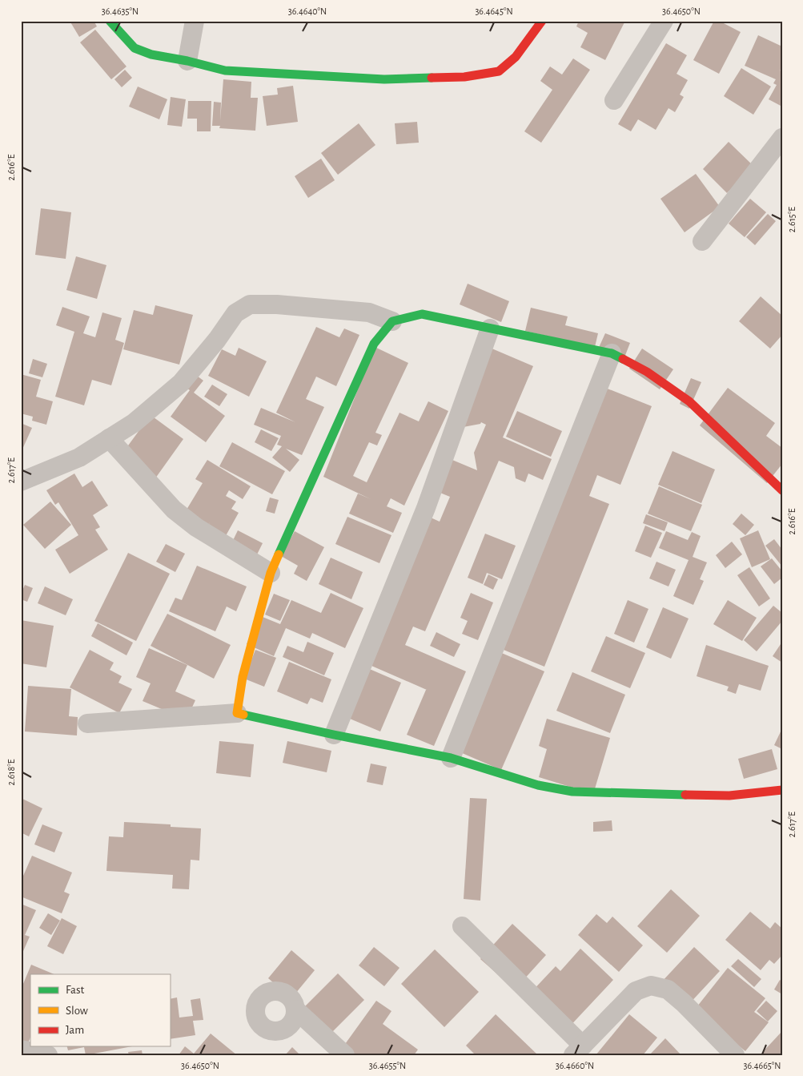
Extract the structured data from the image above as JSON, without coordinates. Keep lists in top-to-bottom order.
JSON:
{
  "legend": ["Fast", "Slow", "Jam"],
  "coordinates": [
    "36.4635°N",
    "36.4640°N",
    "36.4645°N",
    "36.4650°N",
    "2.616°E",
    "2.615°E",
    "2.617°E",
    "2.618°E",
    "36.4655°N",
    "36.4660°N",
    "36.4665°N"
  ]
}
